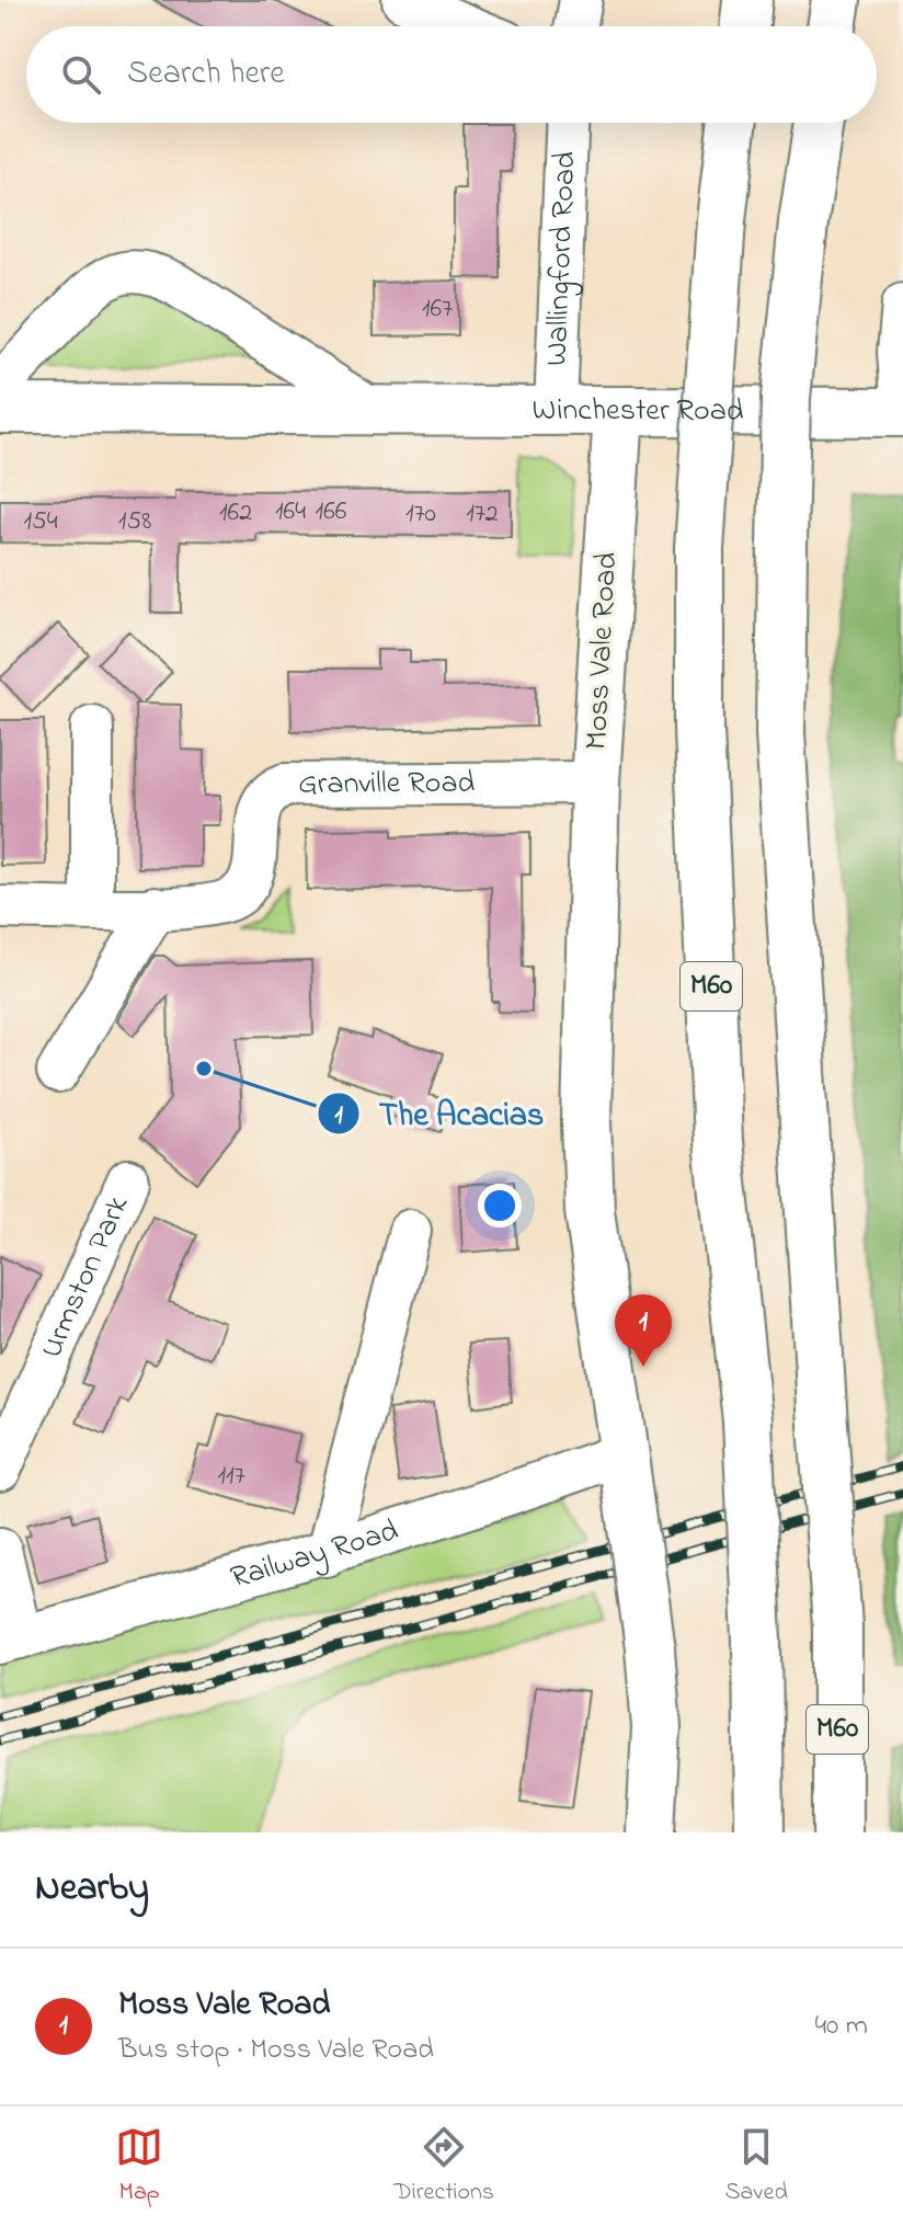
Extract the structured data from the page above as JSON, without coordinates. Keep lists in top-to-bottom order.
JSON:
{
  "streets": {
    "main road": ["Winchester Road", "Moss Vale Road", "M60"],
    "street": [
      "Wallingford Road",
      "Granville Road",
      "Urmston Park",
      "Railway Road"
    ]
  },
  "crossings": [
    ["Wallingford Road", "Winchester Road"],
    ["Winchester Road", "Moss Vale Road"],
    ["Moss Vale Road", "Granville Road"],
    ["Moss Vale Road", "Railway Road"]
  ],
  "places": ["The Acacias"],
  "house_numbers": [
    "167",
    "164",
    "166",
    "162",
    "170",
    "172",
    "154",
    "158",
    "117"
  ],
  "page": {
    "search": "Search here",
    "pins": "1",
    "heading": "Nearby",
    "list": [
      {
        "mark": "1",
        "name": "Moss Vale Road",
        "note": "Bus stop · Moss Vale Road",
        "value": "40 m"
      }
    ],
    "nav": ["Map", "Directions", "Saved"]
  }
}
